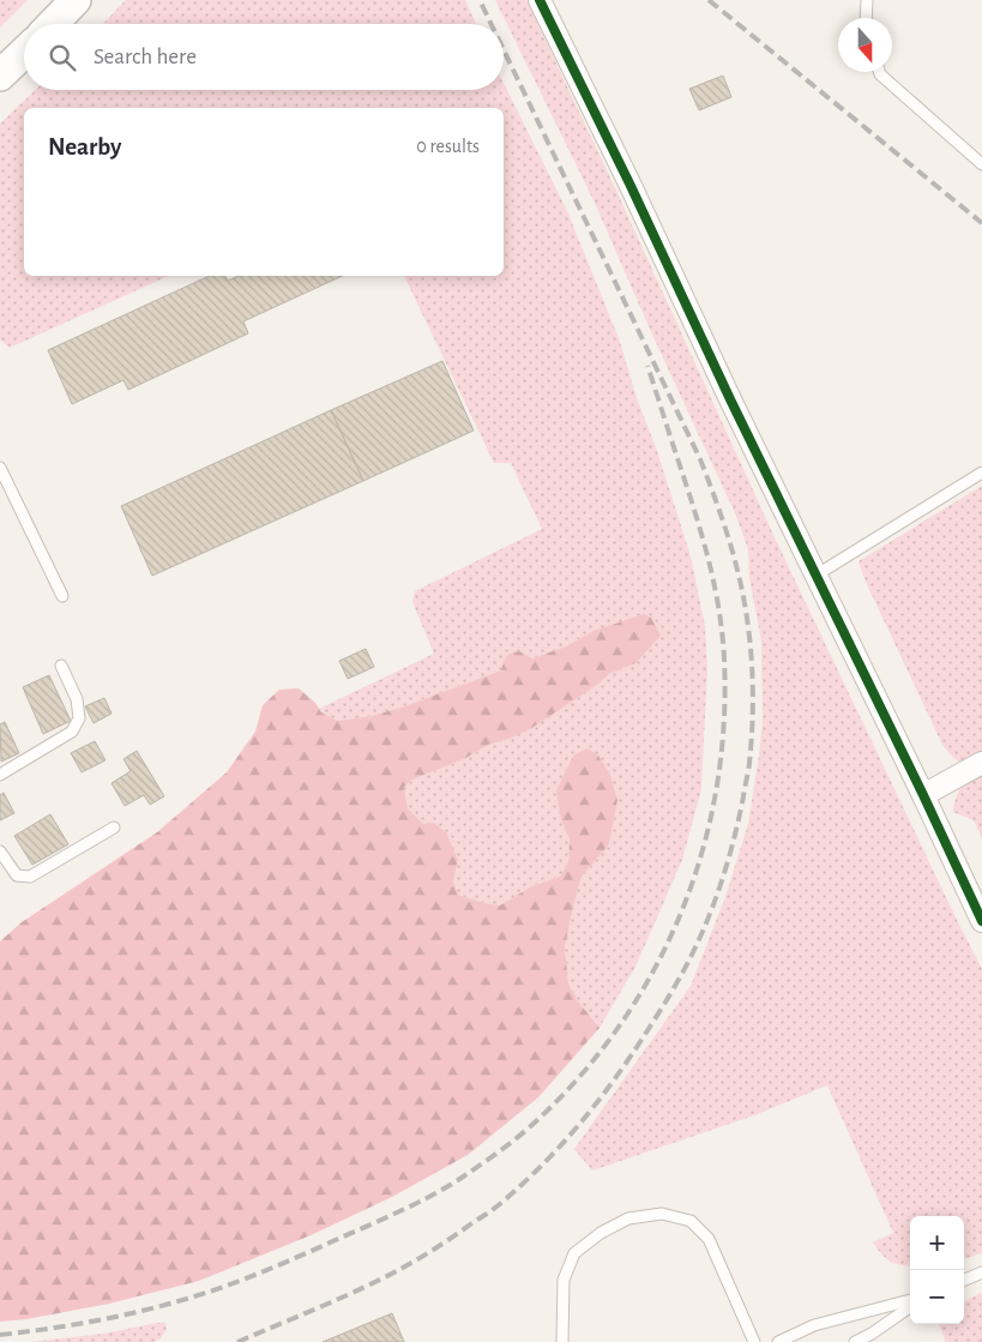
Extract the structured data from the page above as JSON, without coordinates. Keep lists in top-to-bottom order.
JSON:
{
  "north": "bottom",
  "page": {
    "search": "Search here",
    "heading": ["Nearby", "0 results"],
    "map_buttons": ["+", "−"]
  }
}
